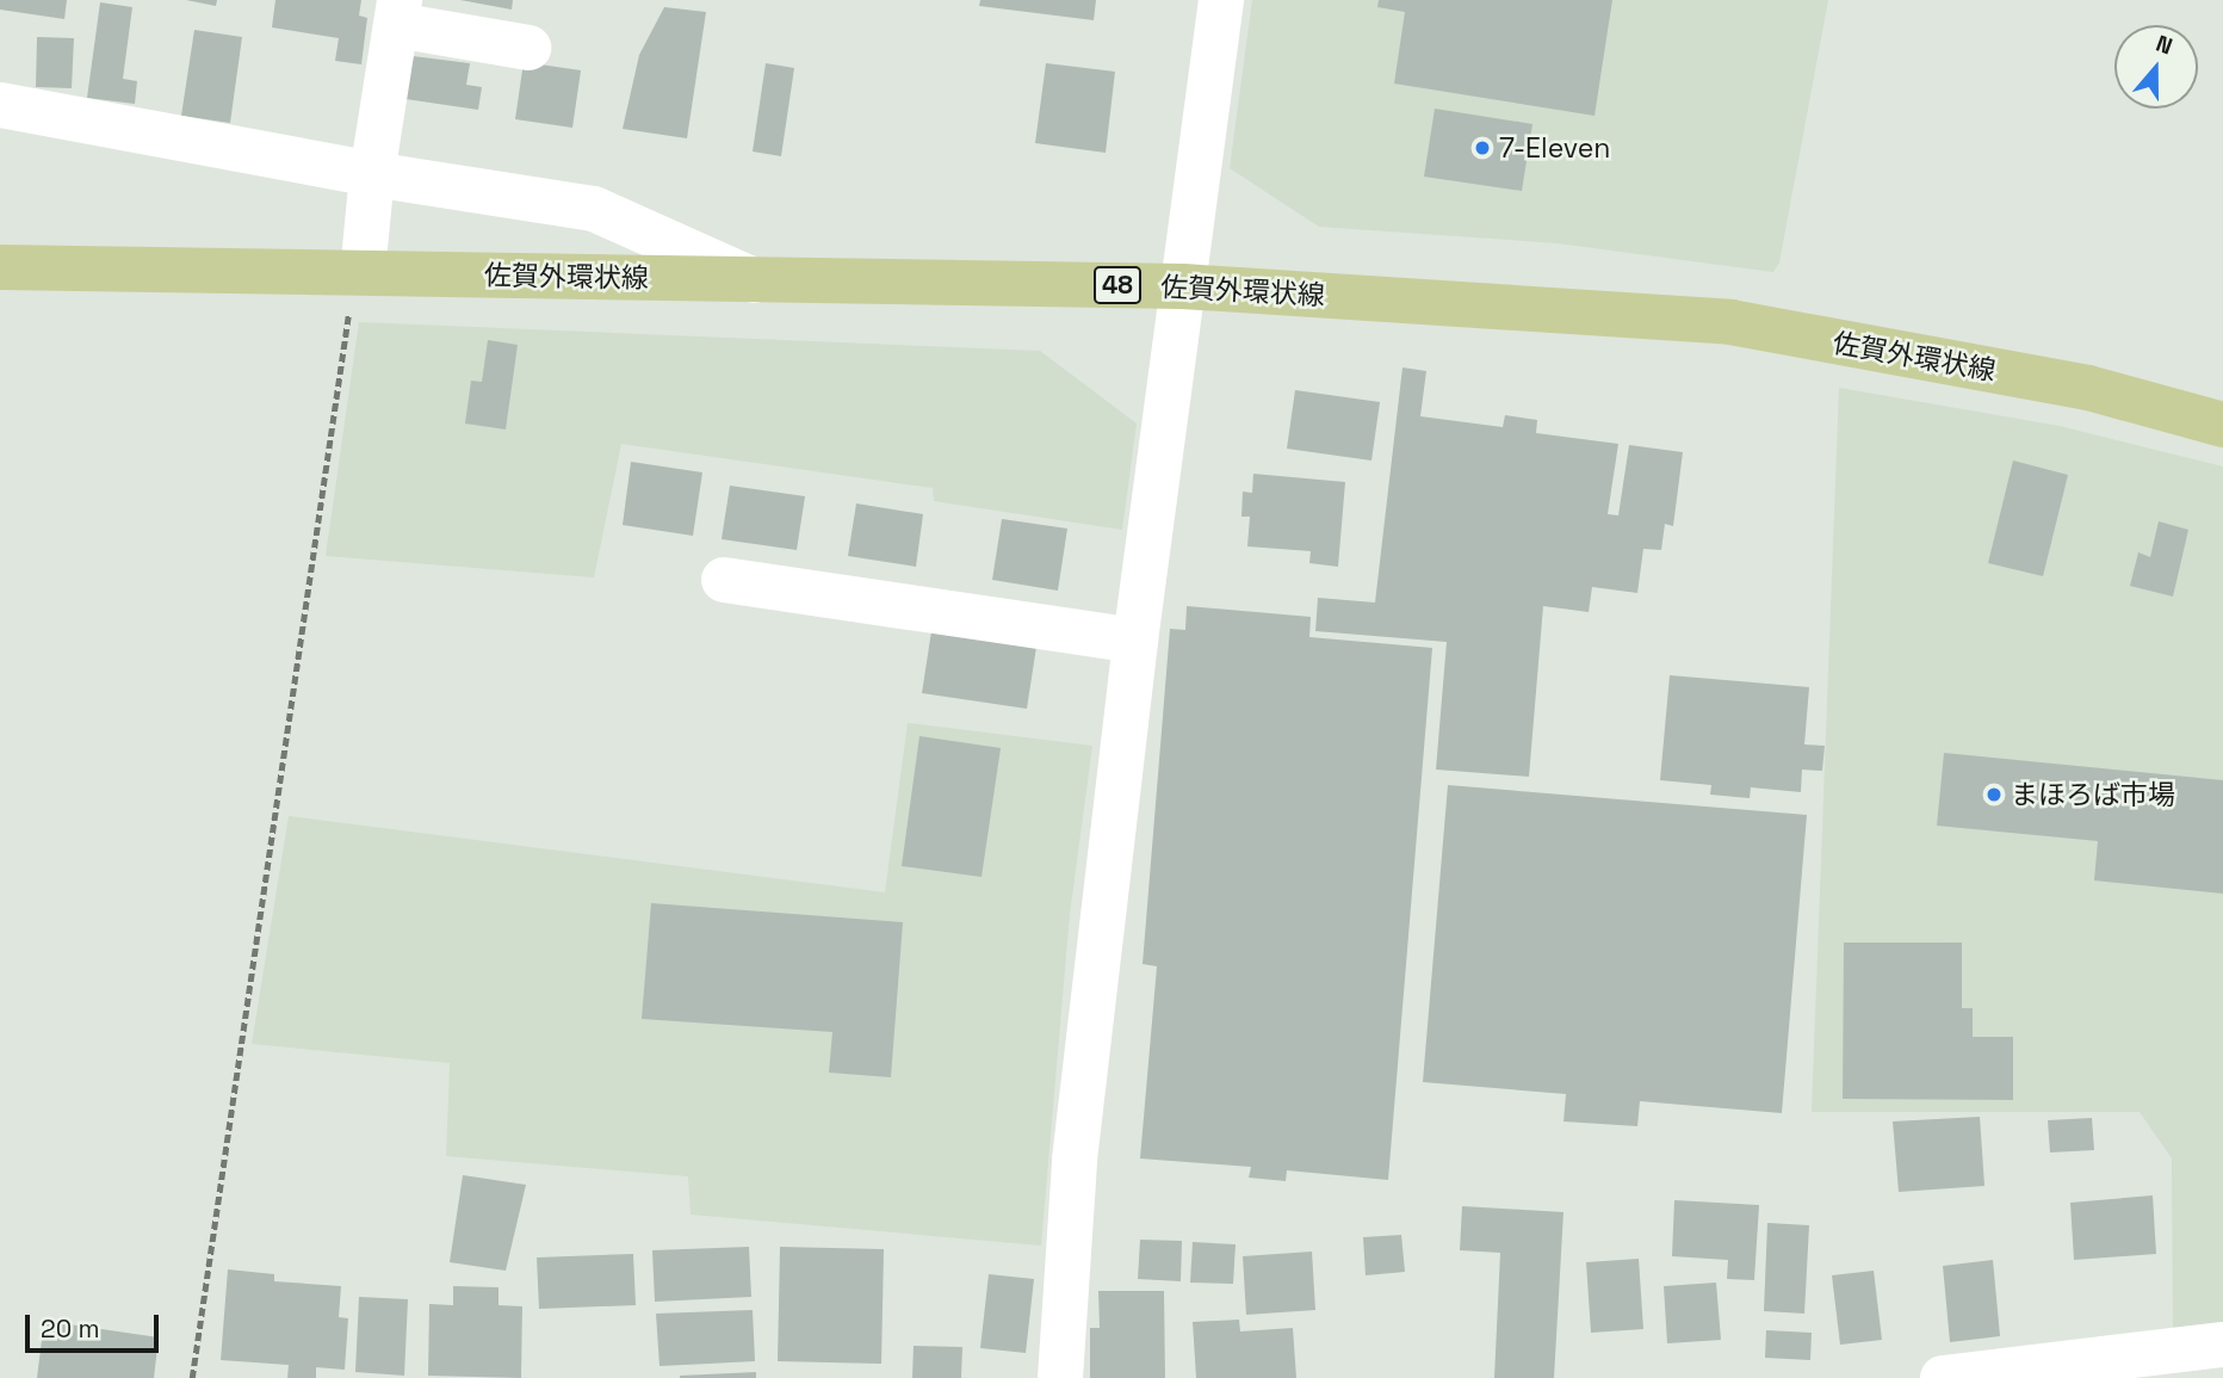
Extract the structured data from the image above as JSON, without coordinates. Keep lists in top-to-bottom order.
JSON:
{
  "streets": {
    "main road": ["佐賀外環状線", "48"]
  },
  "places": ["7-Eleven", "まほろば市場"],
  "scale_bar": "20 m",
  "north": "top"
}
